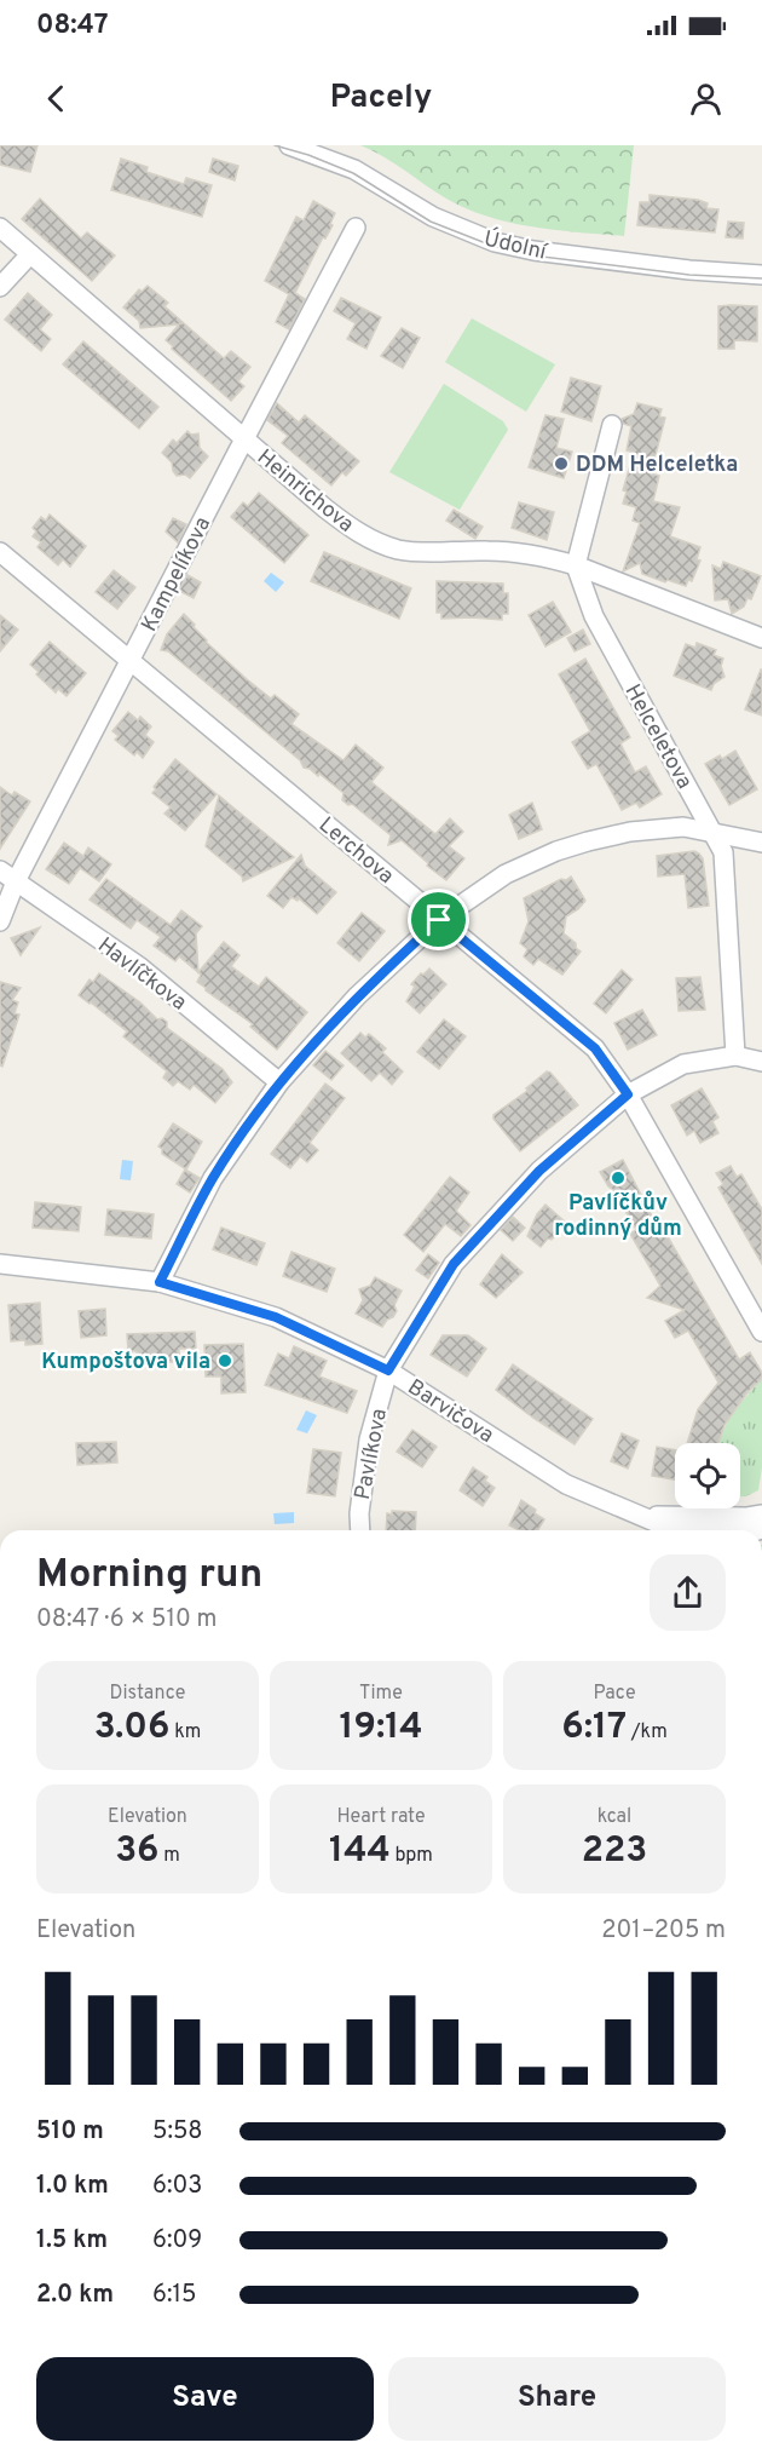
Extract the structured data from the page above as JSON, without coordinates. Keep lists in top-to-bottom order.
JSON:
{
  "streets": {
    "street": [
      "Údolní",
      "Heinrichova",
      "Kampelíkova",
      "Helceletova",
      "Lerchova",
      "Havlíčkova",
      "Barvičova",
      "Pavlíkova"
    ]
  },
  "crossings": [
    ["Heinrichova", "Kampelíkova"],
    ["Heinrichova", "Helceletova"],
    ["Kampelíkova", "Lerchova"],
    ["Kampelíkova", "Havlíčkova"],
    ["Helceletova", "Pavlíkova"],
    ["Lerchova", "Pavlíkova"],
    ["Barvičova", "Pavlíkova"]
  ],
  "places": ["DDM Helceletka", "Pavlíčkův rodinný dům", "Kumpoštova vila"],
  "page": {
    "status": "08:47",
    "header": "Pacely",
    "heading": ["Morning run", "08:47 · 6 × 510 m"],
    "stats": [
      ["Distance", "3.06 km"],
      ["Time", "19:14"],
      ["Pace", "6:17 /km"],
      ["Elevation", "36 m"],
      ["Heart rate", "144 bpm"],
      ["kcal", "223"]
    ],
    "chart": ["Elevation", "201–205 m"],
    "list": [
      {
        "name": "510 m",
        "note": "5:58"
      },
      {
        "name": "1.0 km",
        "note": "6:03"
      },
      {
        "name": "1.5 km",
        "note": "6:09"
      },
      {
        "name": "2.0 km",
        "note": "6:15"
      }
    ],
    "buttons": ["Save", "Share"]
  }
}
